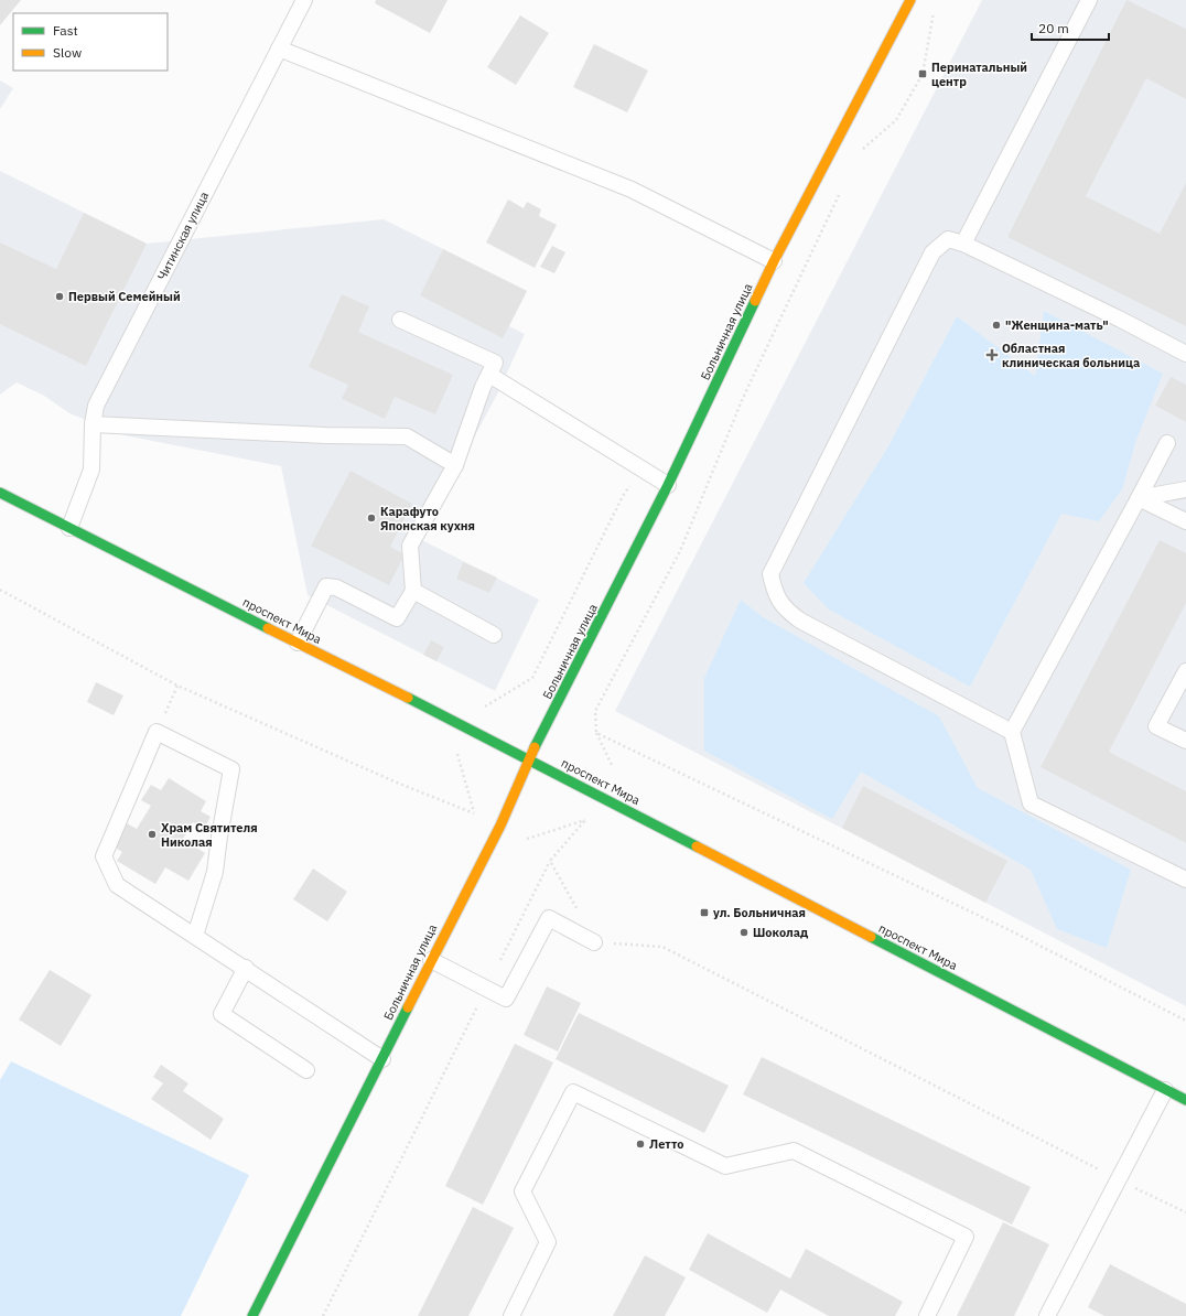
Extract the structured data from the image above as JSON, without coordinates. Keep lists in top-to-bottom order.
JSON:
{
  "streets": {
    "main road": ["Больничная улица", "проспект Мира"],
    "lane": ["Читинская улица"]
  },
  "crossings": [
    ["Читинская улица", "проспект Мира"],
    ["Больничная улица", "проспект Мира"]
  ],
  "places": {
    "transit": ["Перинатальный центр", "ул. Больничная"],
    "other": [
      "Первый Семейный",
      "\"Женщина-мать\"",
      "Карафуто Японская кухня",
      "Храм Святителя Николая",
      "Шоколад",
      "Летто"
    ],
    "health": ["Областная клиническая больница"]
  },
  "legend": ["Fast", "Slow"],
  "scale_bar": "20 m"
}
